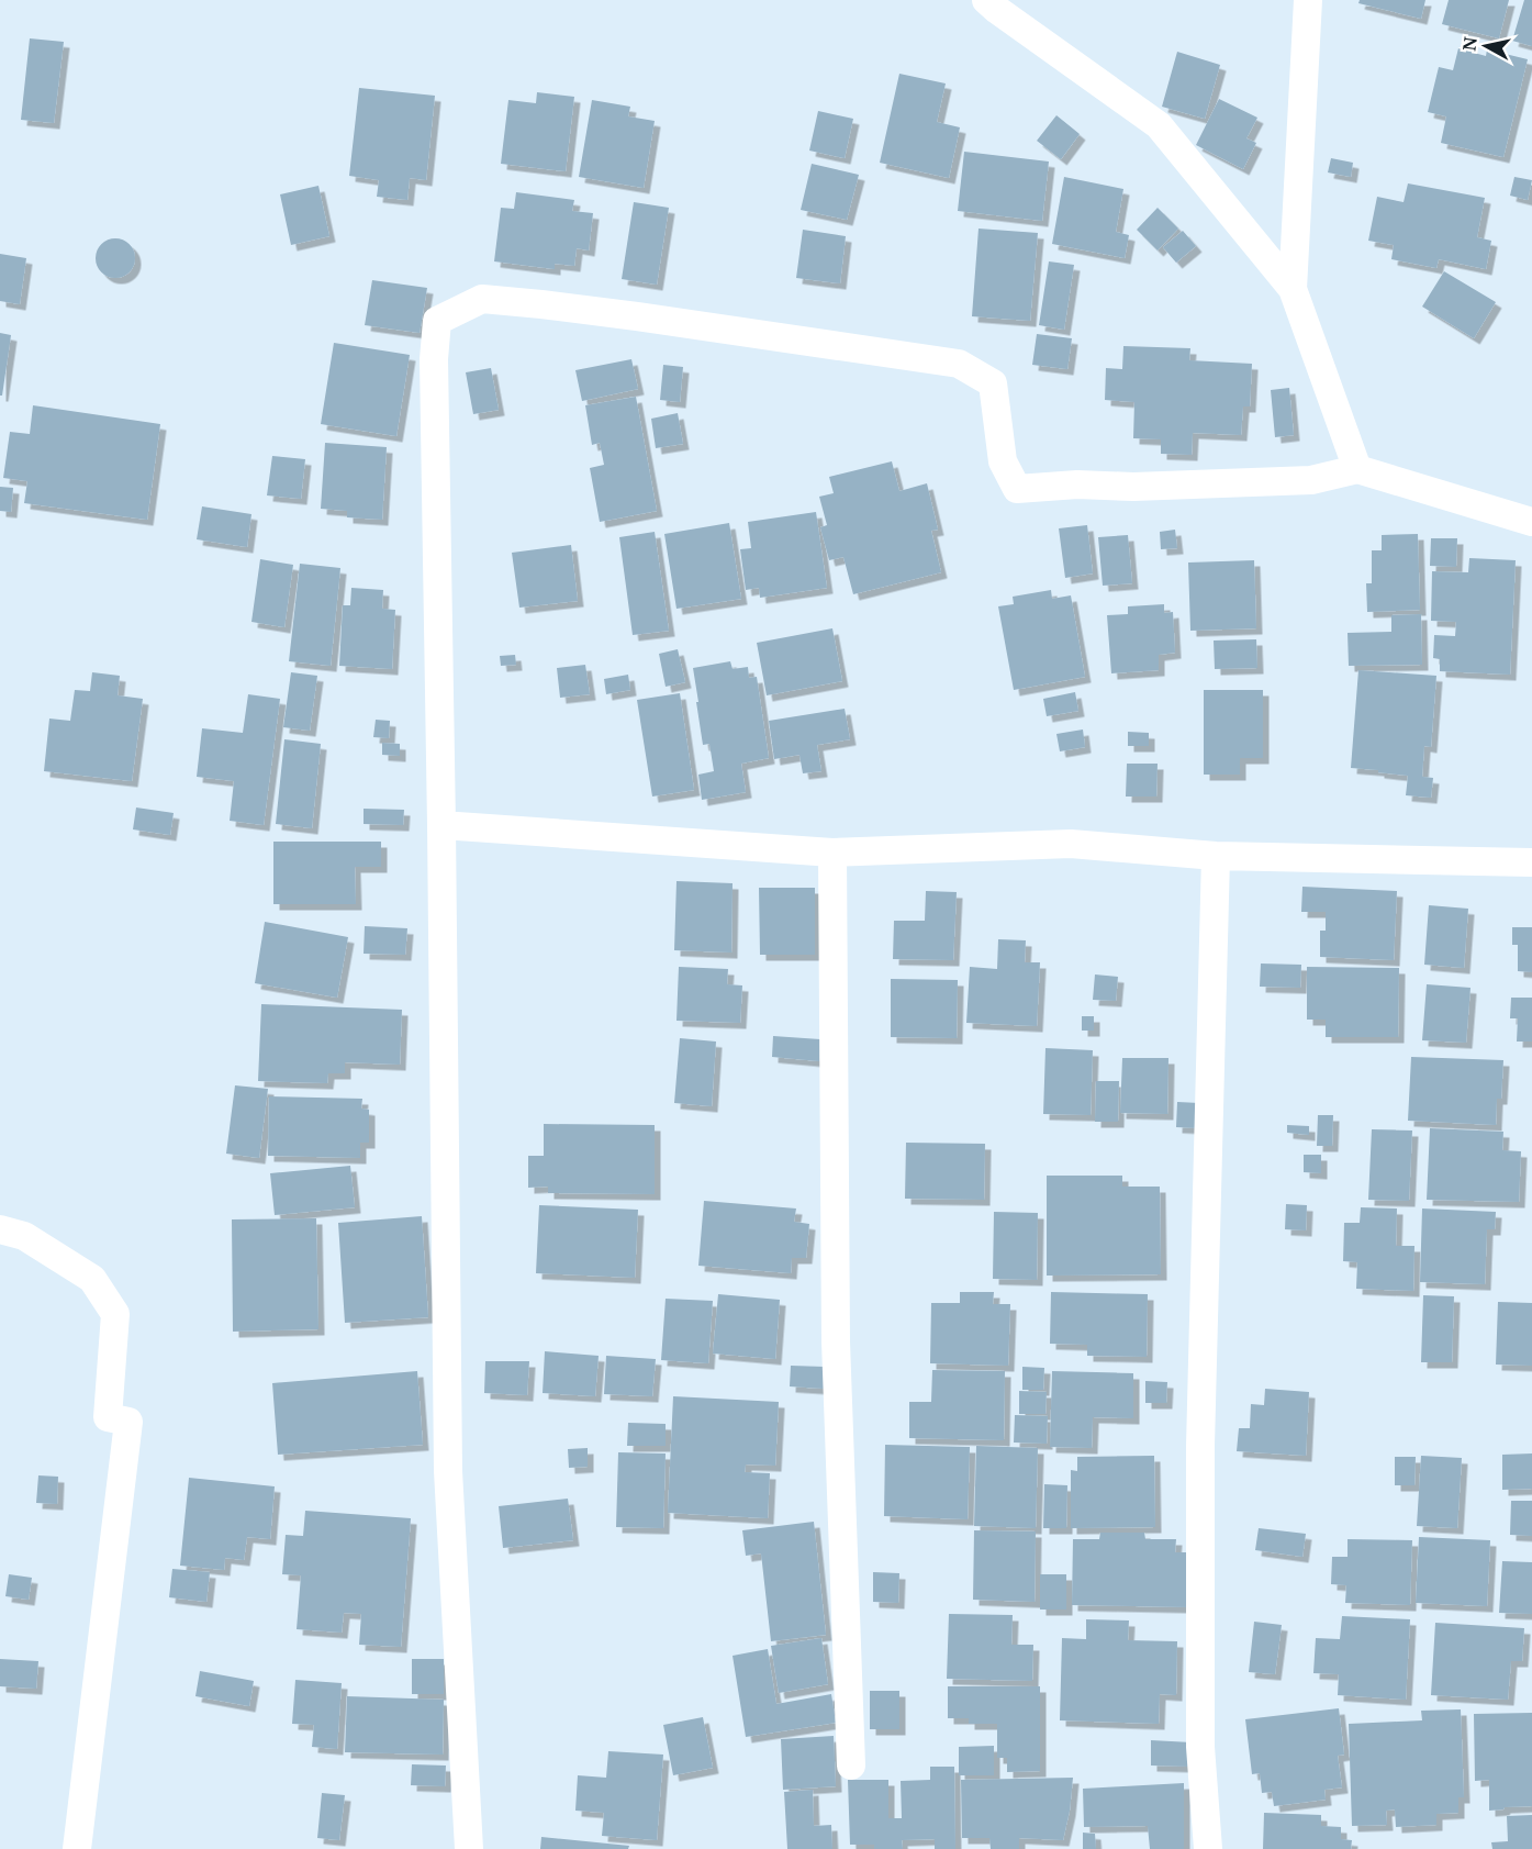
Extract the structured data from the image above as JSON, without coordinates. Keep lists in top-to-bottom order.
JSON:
{
  "north": "left"
}
